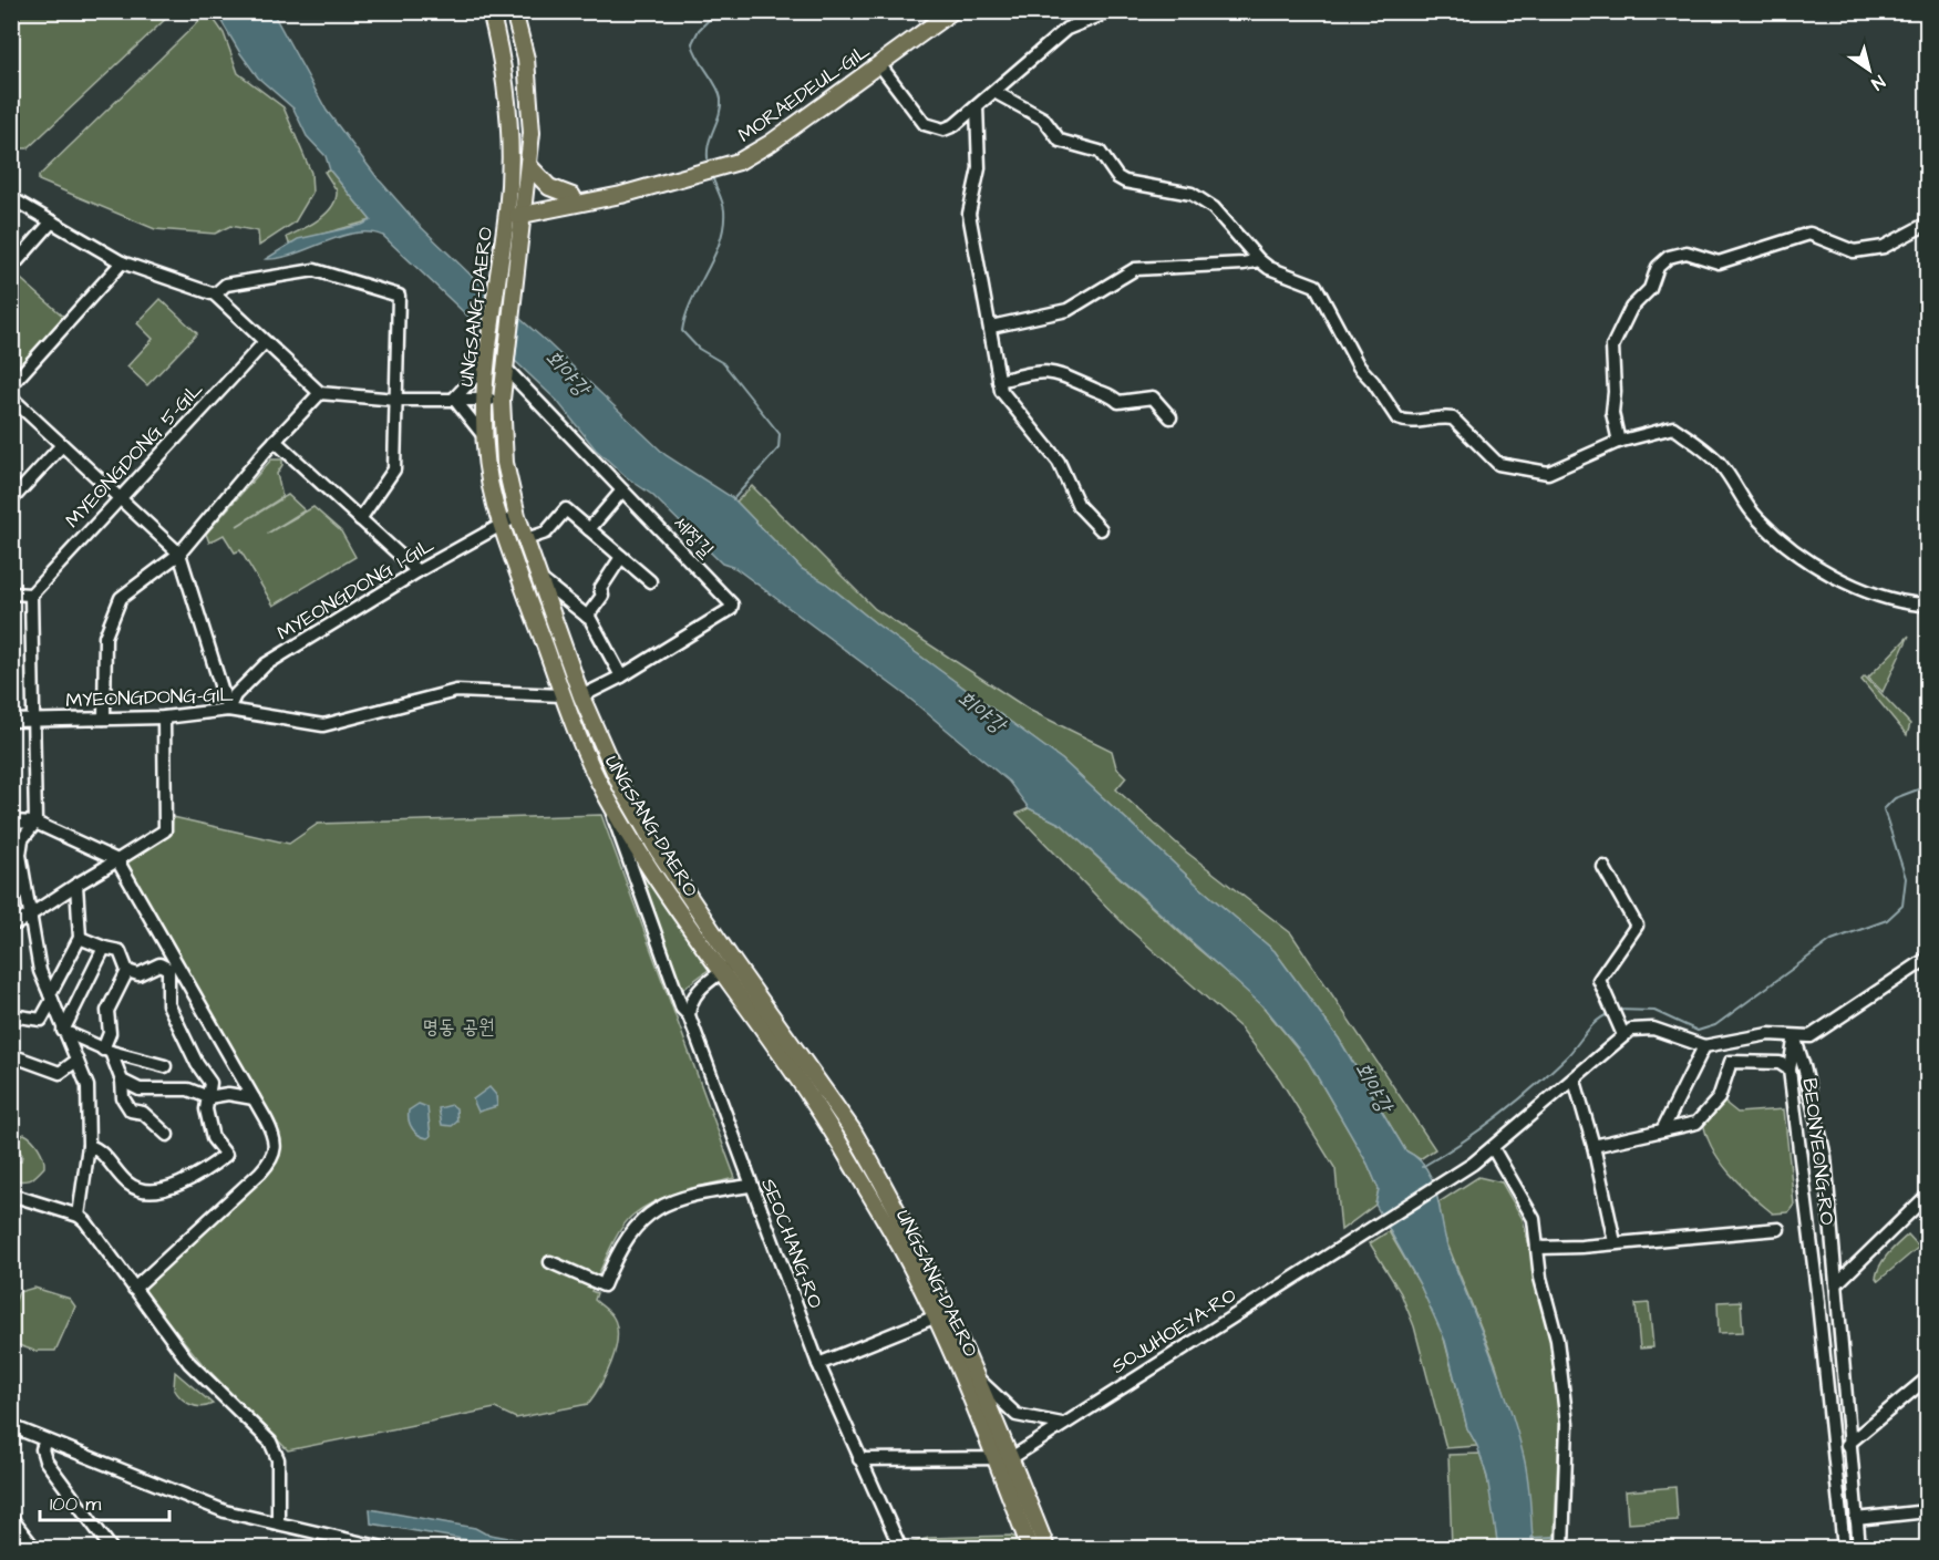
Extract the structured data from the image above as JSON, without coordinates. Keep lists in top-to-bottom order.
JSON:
{
  "streets": {
    "main road": ["MORAEDEUL-GIL", "UNGSANG-DAERO"],
    "street": [
      "MYEONGDONG 5-GIL",
      "세정길",
      "MYEONGDONG 1-GIL",
      "MYEONGDONG-GIL",
      "BEONYEONG-RO",
      "SEOCHANG-RO",
      "SOJUHOEYA-RO"
    ]
  },
  "crossings": [
    ["MORAEDEUL-GIL", "UNGSANG-DAERO"],
    ["UNGSANG-DAERO", "세정길"],
    ["UNGSANG-DAERO", "MYEONGDONG 1-GIL"],
    ["UNGSANG-DAERO", "MYEONGDONG-GIL"],
    ["UNGSANG-DAERO", "SEOCHANG-RO"],
    ["UNGSANG-DAERO", "SOJUHOEYA-RO"],
    ["MYEONGDONG 1-GIL", "MYEONGDONG-GIL"]
  ],
  "water": ["회야강"],
  "parks": ["명동 공원"],
  "scale_bar": "100 m",
  "north": "bottom right"
}
